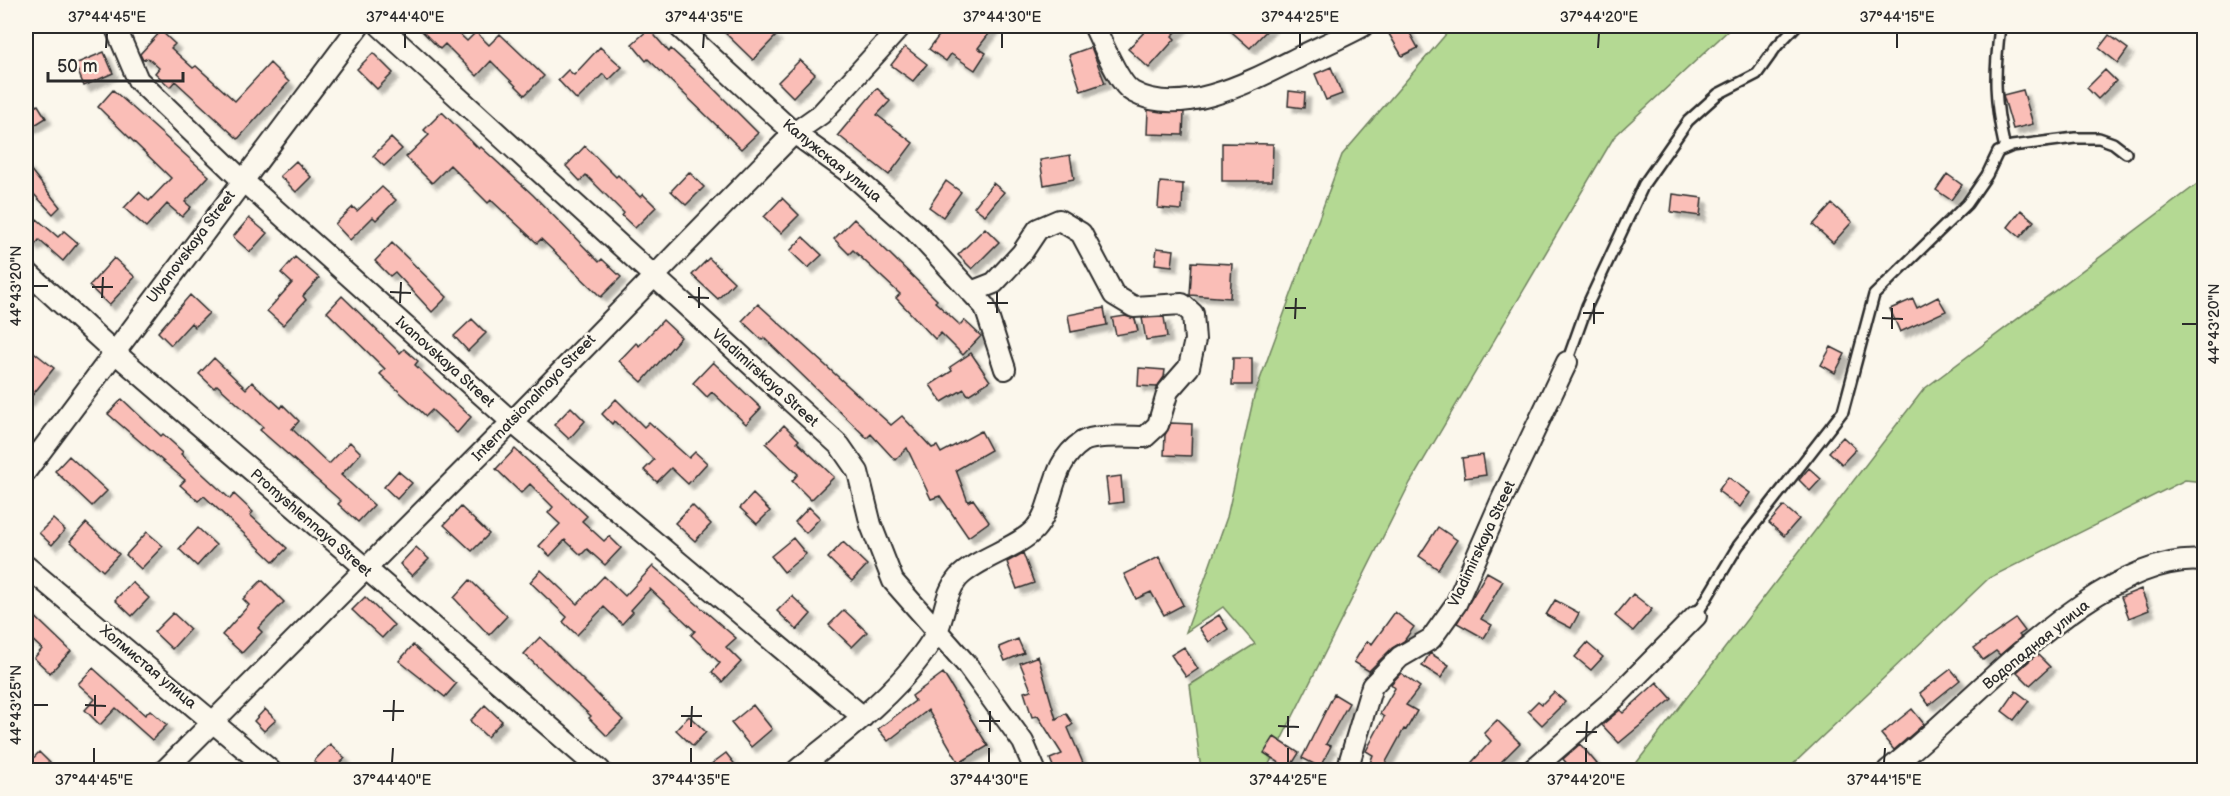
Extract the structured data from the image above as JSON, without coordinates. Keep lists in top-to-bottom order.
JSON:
{
  "streets": {
    "street": [
      "Калужская улица",
      "Ulyanovskaya Street",
      "Ivanovskaya Street",
      "Vladimirskaya Street",
      "Internatsionalnaya Street",
      "Promyshlennaya Street",
      "Водопадная улица",
      "Холмистая улица"
    ]
  },
  "crossings": [
    ["Калужская улица", "Internatsionalnaya Street"],
    ["Ulyanovskaya Street", "Ivanovskaya Street"],
    ["Ulyanovskaya Street", "Promyshlennaya Street"],
    ["Ivanovskaya Street", "Internatsionalnaya Street"],
    ["Vladimirskaya Street", "Internatsionalnaya Street"],
    ["Internatsionalnaya Street", "Promyshlennaya Street"],
    ["Internatsionalnaya Street", "Холмистая улица"]
  ],
  "scale_bar": "50 m",
  "coordinates": [
    "37°44'45\"E",
    "37°44'40\"E",
    "37°44'35\"E",
    "37°44'30\"E",
    "37°44'25\"E",
    "37°44'20\"E",
    "37°44'15\"E",
    "44°43'20\"N",
    "44°43'25\"N"
  ]
}
